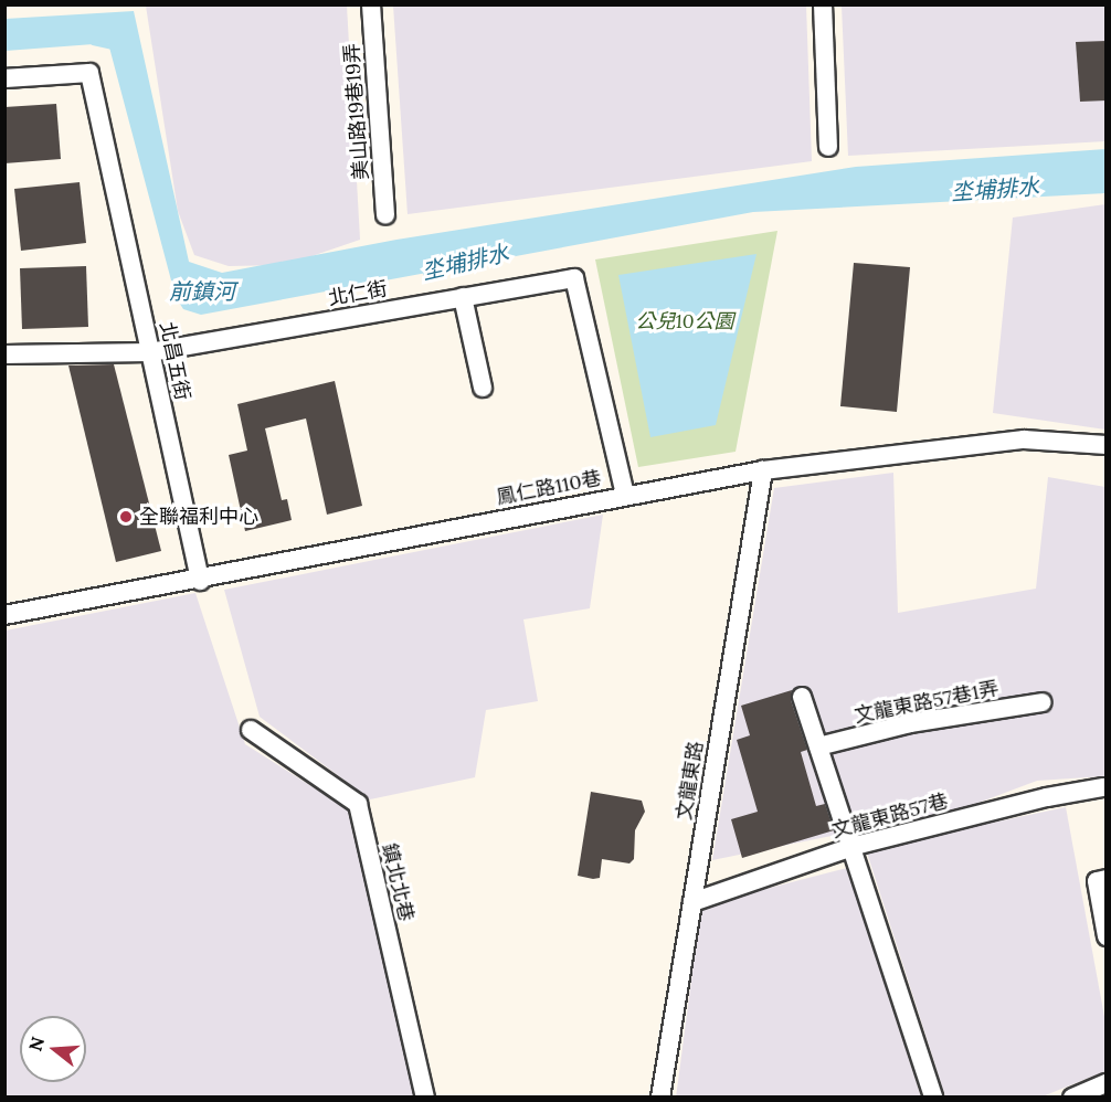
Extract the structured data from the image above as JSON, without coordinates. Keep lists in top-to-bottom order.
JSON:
{
  "streets": {
    "street": [
      "美山路19巷19弄",
      "北仁街",
      "北昌五街",
      "鳳仁路110巷",
      "文龍東路57巷1弄",
      "文龍東路",
      "文龍東路57巷",
      "鎮北北巷"
    ]
  },
  "crossings": [
    ["北仁街", "北昌五街"],
    ["北仁街", "鳳仁路110巷"],
    ["北昌五街", "鳳仁路110巷"],
    ["鳳仁路110巷", "文龍東路"],
    ["文龍東路", "文龍東路57巷"]
  ],
  "water": ["坔埔排水", "前鎮河"],
  "parks": ["公兒10公園"],
  "places": ["全聯福利中心"],
  "north": "left"
}
